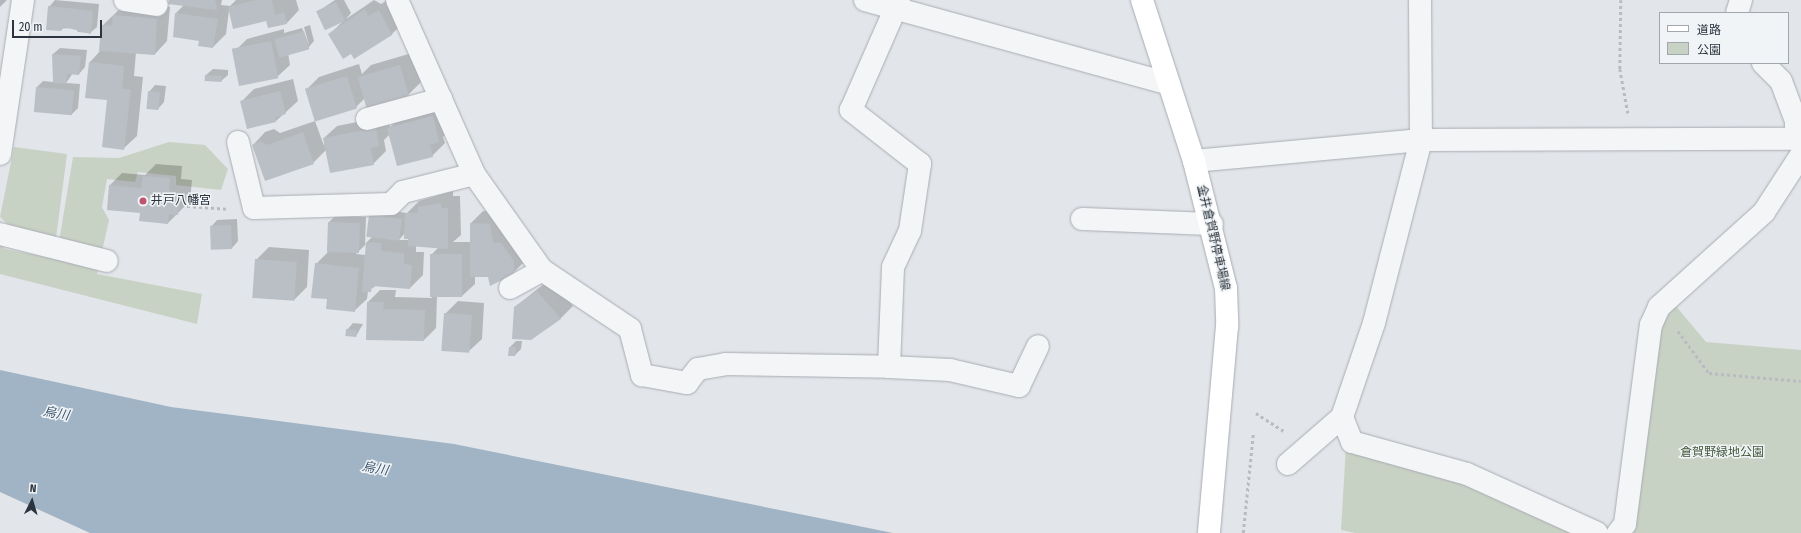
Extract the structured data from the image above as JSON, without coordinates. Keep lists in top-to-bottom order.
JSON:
{
  "streets": {
    "main road": ["金井倉賀野停車場線"]
  },
  "water": ["烏川"],
  "parks": ["倉賀野緑地公園"],
  "places": ["井戸八幡宮"],
  "legend": ["道路", "公園"],
  "scale_bar": "20 m",
  "north": "top"
}
